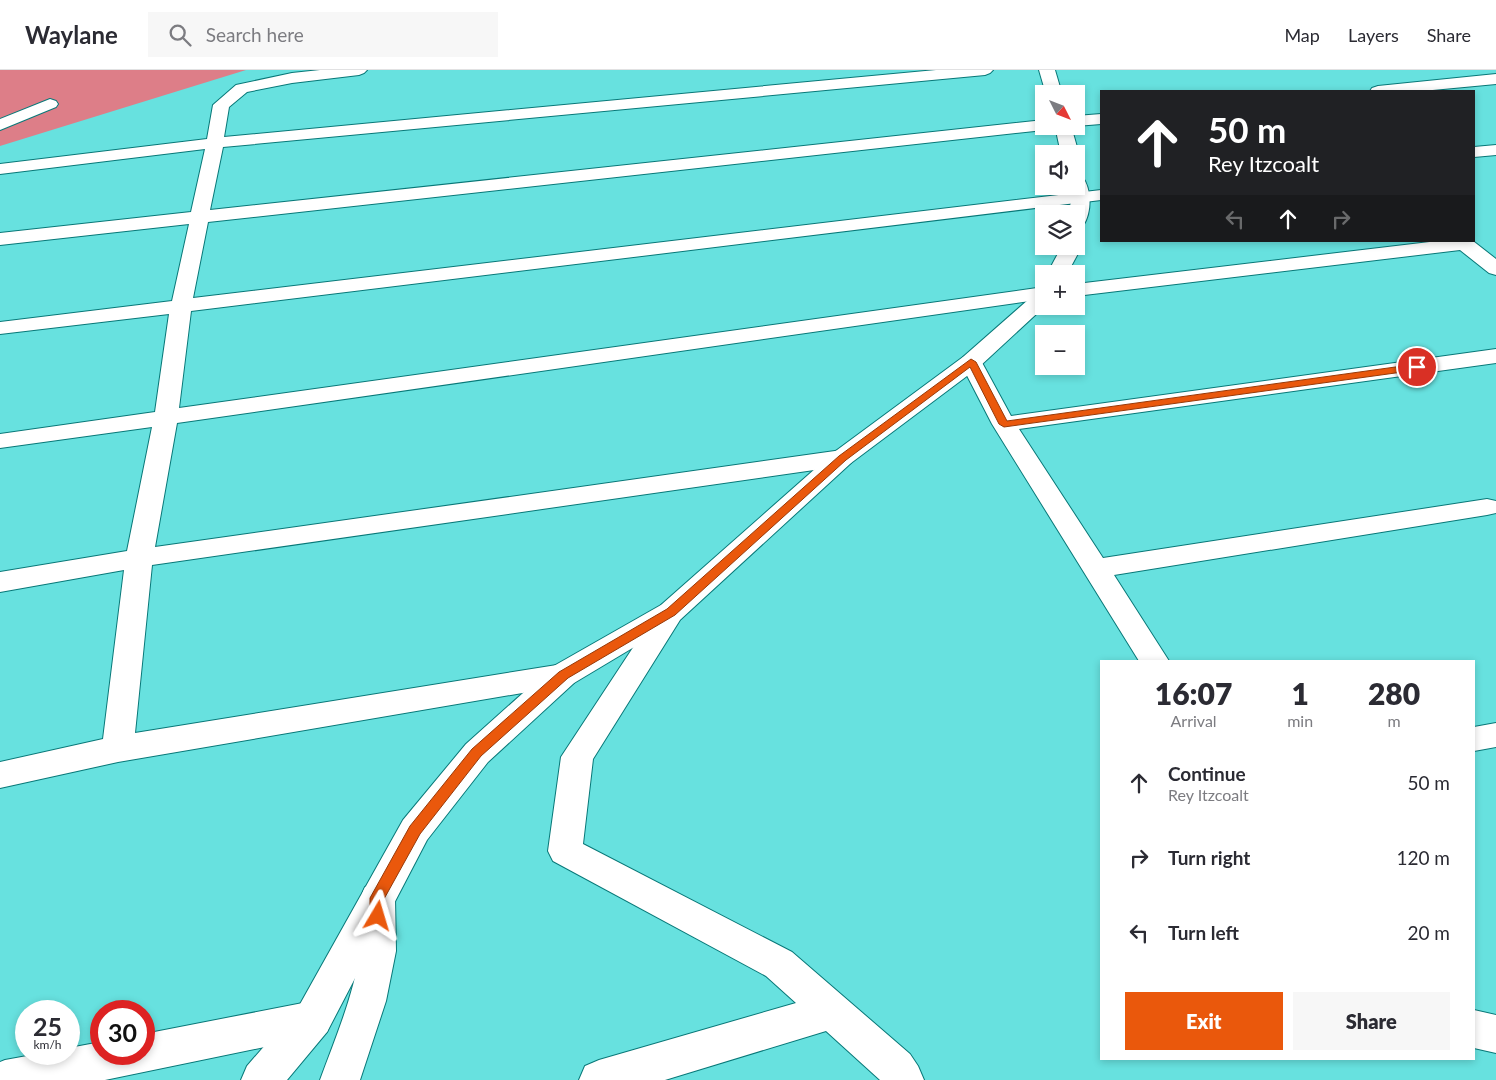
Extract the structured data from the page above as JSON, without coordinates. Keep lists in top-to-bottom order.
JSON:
{
  "north": "bottom right",
  "page": {
    "header": "Waylane",
    "search": "Search here",
    "nav": ["Map", "Layers", "Share"],
    "map_buttons": ["+", "−"],
    "turn": ["50 m", "Rey Itzcoalt"],
    "eta": [
      "16:07",
      "Arrival",
      "1",
      "min",
      "280",
      "m"
    ],
    "list": [
      {
        "name": "Continue",
        "note": "Rey Itzcoalt",
        "value": "50 m"
      },
      {
        "name": "Turn right",
        "value": "120 m"
      },
      {
        "name": "Turn left",
        "value": "20 m"
      }
    ],
    "buttons": ["Exit", "Share"],
    "speed": "25 km/h",
    "limit": "30"
  }
}
